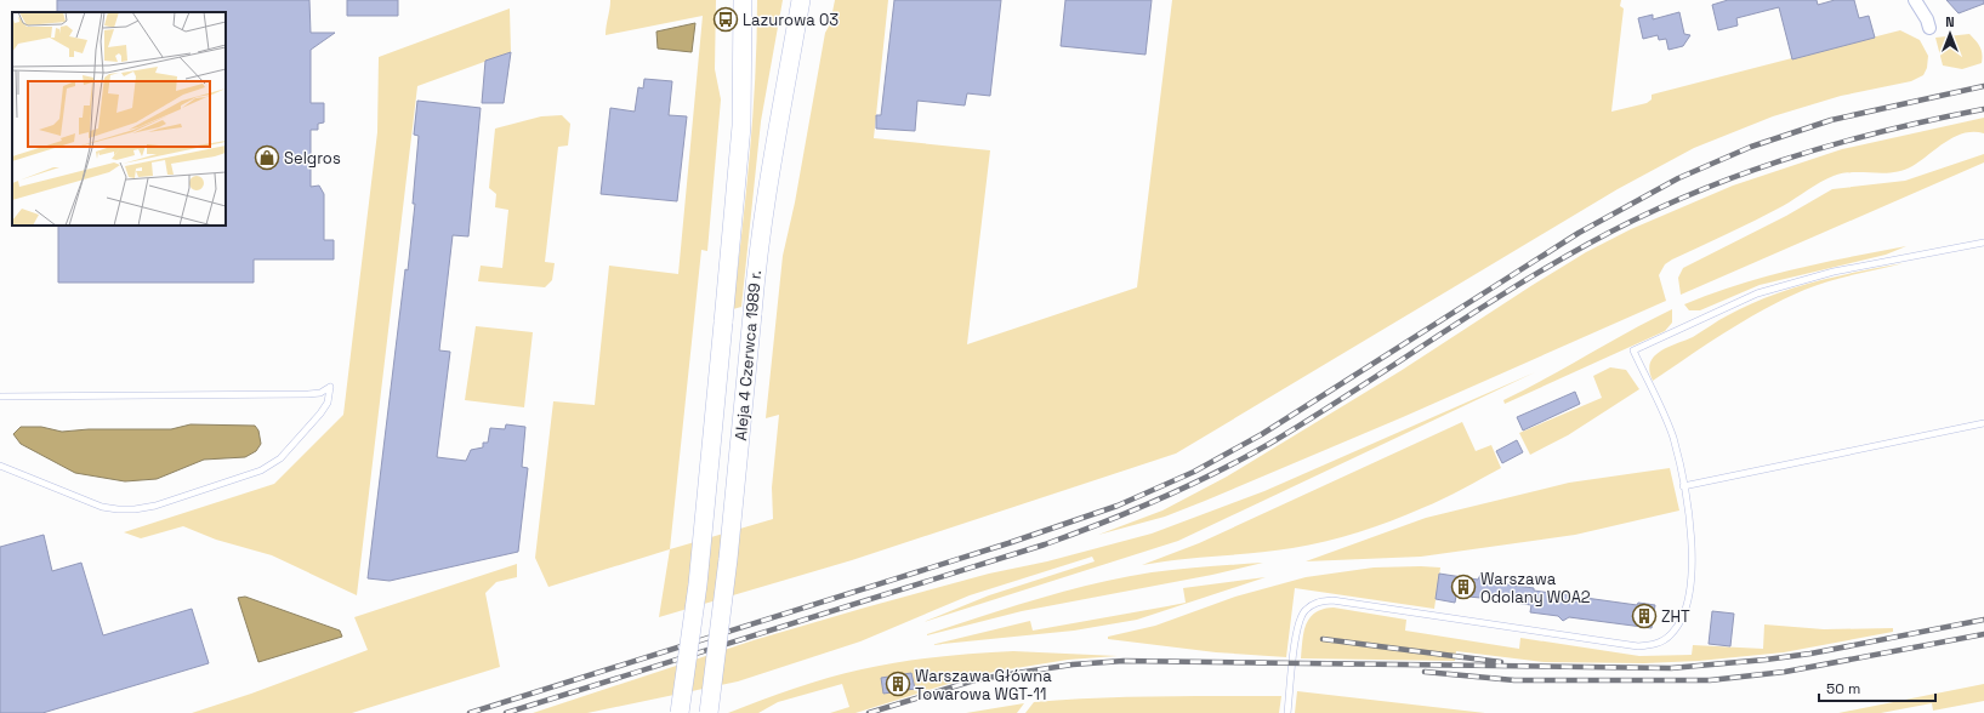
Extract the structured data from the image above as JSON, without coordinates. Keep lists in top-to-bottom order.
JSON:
{
  "streets": {
    "main road": ["Aleja 4 Czerwca 1989 r."]
  },
  "places": {
    "bus stop": ["Lazurowa 03"],
    "shop": ["Selgros"],
    "building": ["Warszawa Odolany WOA2", "ZHT", "Warszawa Główna Towarowa WGT-11"]
  },
  "scale_bar": "50 m",
  "north": "top"
}
